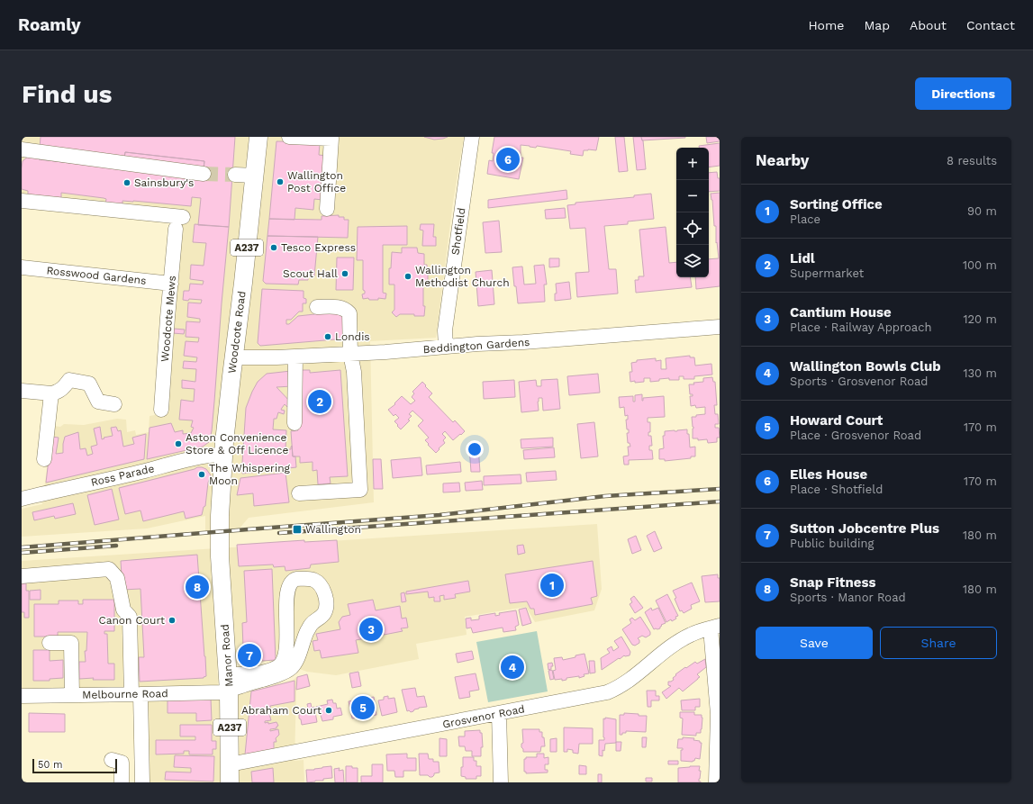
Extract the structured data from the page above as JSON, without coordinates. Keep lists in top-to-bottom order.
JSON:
{
  "streets": {
    "main road": ["A237", "Woodcote Road", "Manor Road"],
    "street": [
      "Shotfield",
      "Rosswood Gardens",
      "Woodcote Mews",
      "Beddington Gardens",
      "Ross Parade",
      "Melbourne Road",
      "Grosvenor Road"
    ]
  },
  "crossings": [
    ["Shotfield", "Beddington Gardens"],
    ["Rosswood Gardens", "Woodcote Mews"],
    ["Woodcote Road", "Beddington Gardens"],
    ["Woodcote Road", "Ross Parade"],
    ["Woodcote Road", "Manor Road"],
    ["Manor Road", "Melbourne Road"],
    ["Manor Road", "Grosvenor Road"]
  ],
  "places": {
    "other": [
      "Wallington Post Office",
      "Sainsbury's",
      "Tesco Express",
      "Scout Hall",
      "Wallington Methodist Church",
      "Londis",
      "Aston Convenience Store & Off Licence",
      "The Whispering Moon",
      "Canon Court",
      "Abraham Court"
    ],
    "transit": ["Wallington"]
  },
  "scale_bar": "50 m",
  "page": {
    "header": "Roamly",
    "nav": [
      "Home",
      "Map",
      "About",
      "Contact"
    ],
    "buttons": [
      "Directions",
      ["Save", "Share"]
    ],
    "title": "Find us",
    "heading": ["Nearby", "8 results"],
    "pins": [
      "6",
      "2",
      "1",
      "8",
      "3",
      "7",
      "4",
      "5"
    ],
    "map_buttons": ["+", "−"],
    "list": [
      {
        "mark": "1",
        "name": "Sorting Office",
        "note": "Place",
        "value": "90 m"
      },
      {
        "mark": "2",
        "name": "Lidl",
        "note": "Supermarket",
        "value": "100 m"
      },
      {
        "mark": "3",
        "name": "Cantium House",
        "note": "Place · Railway Approach",
        "value": "120 m"
      },
      {
        "mark": "4",
        "name": "Wallington Bowls Club",
        "note": "Sports · Grosvenor Road",
        "value": "130 m"
      },
      {
        "mark": "5",
        "name": "Howard Court",
        "note": "Place · Grosvenor Road",
        "value": "170 m"
      },
      {
        "mark": "6",
        "name": "Elles House",
        "note": "Place · Shotfield",
        "value": "170 m"
      },
      {
        "mark": "7",
        "name": "Sutton Jobcentre Plus",
        "note": "Public building",
        "value": "180 m"
      },
      {
        "mark": "8",
        "name": "Snap Fitness",
        "note": "Sports · Manor Road",
        "value": "180 m"
      }
    ],
    "scale": "50 m"
  }
}
